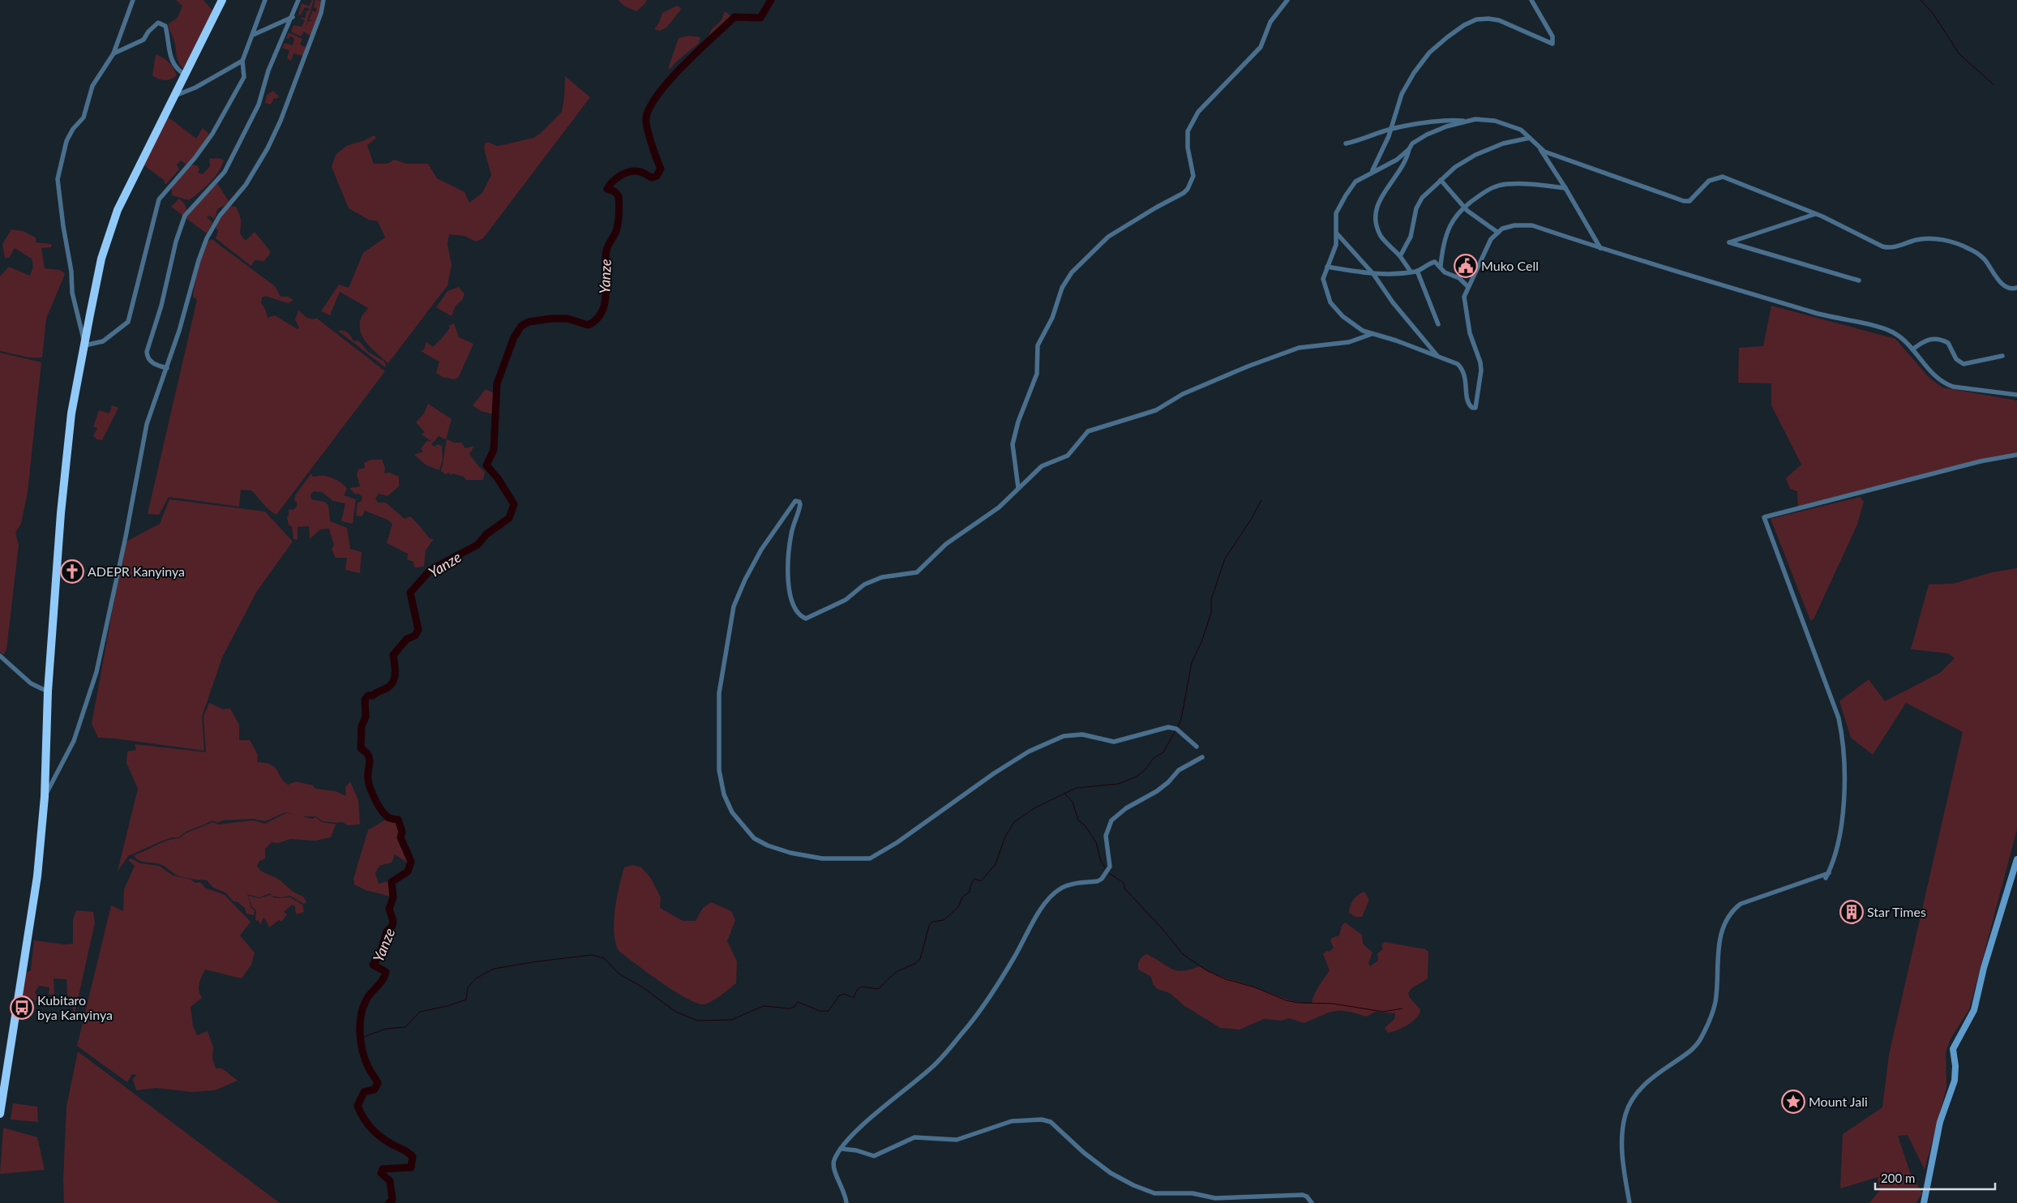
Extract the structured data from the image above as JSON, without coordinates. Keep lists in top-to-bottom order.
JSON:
{
  "water": ["Yanze"],
  "places": {
    "public building": ["Muko Cell"],
    "church": ["ADEPR Kanyinya"],
    "building": ["Star Times"],
    "bus stop": ["Kubitaro bya Kanyinya"],
    "place": ["Mount Jali"]
  },
  "scale_bar": "200 m"
}
